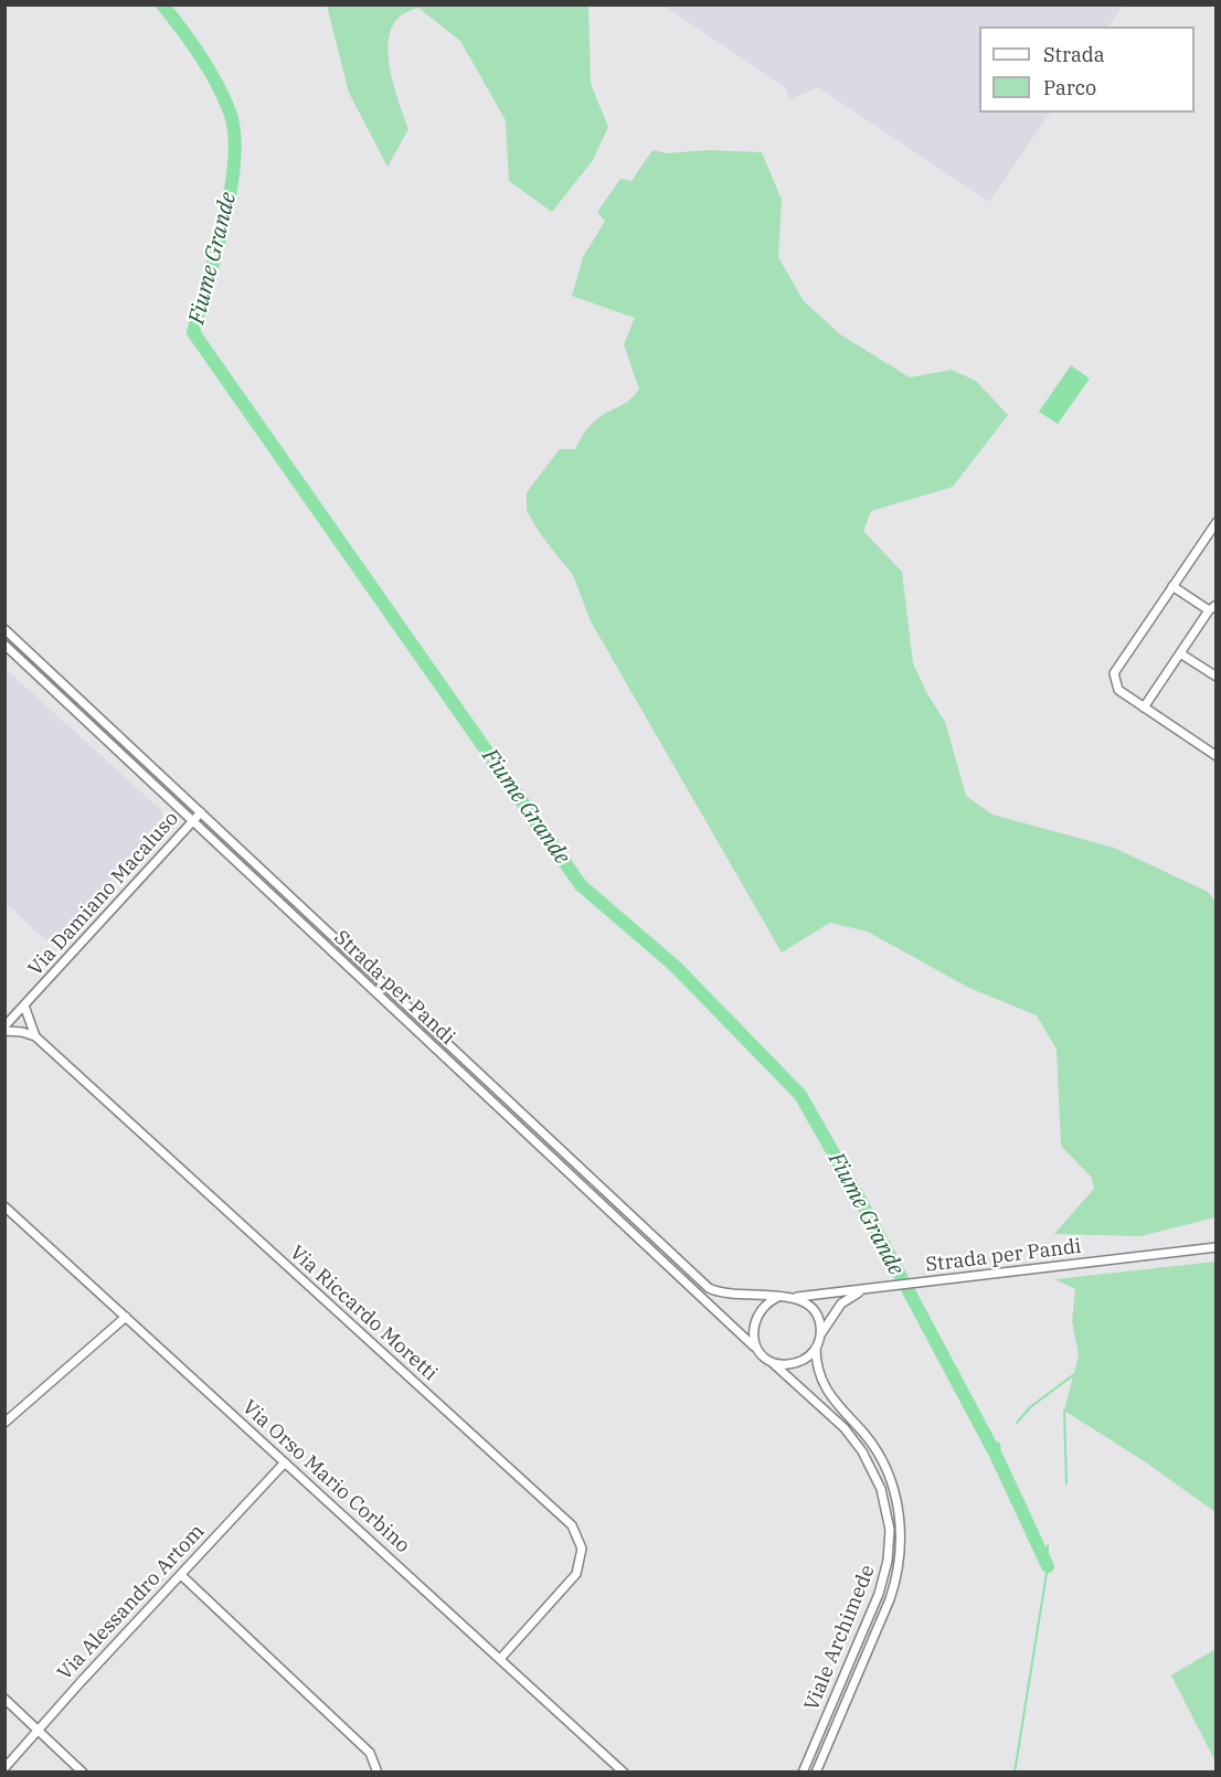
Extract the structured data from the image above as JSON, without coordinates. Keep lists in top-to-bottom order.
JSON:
{
  "streets": {
    "street": [
      "Via Damiano Macaluso",
      "Strada per Pandi",
      "Via Riccardo Moretti",
      "Via Orso Mario Corbino",
      "Via Alessandro Artom",
      "Viale Archimede"
    ]
  },
  "crossings": [
    ["Via Damiano Macaluso", "Strada per Pandi"],
    ["Via Damiano Macaluso", "Via Riccardo Moretti"],
    ["Strada per Pandi", "Viale Archimede"],
    ["Via Riccardo Moretti", "Via Orso Mario Corbino"],
    ["Via Orso Mario Corbino", "Via Alessandro Artom"]
  ],
  "water": ["Fiume Grande"],
  "legend": ["Strada", "Parco"]
}
